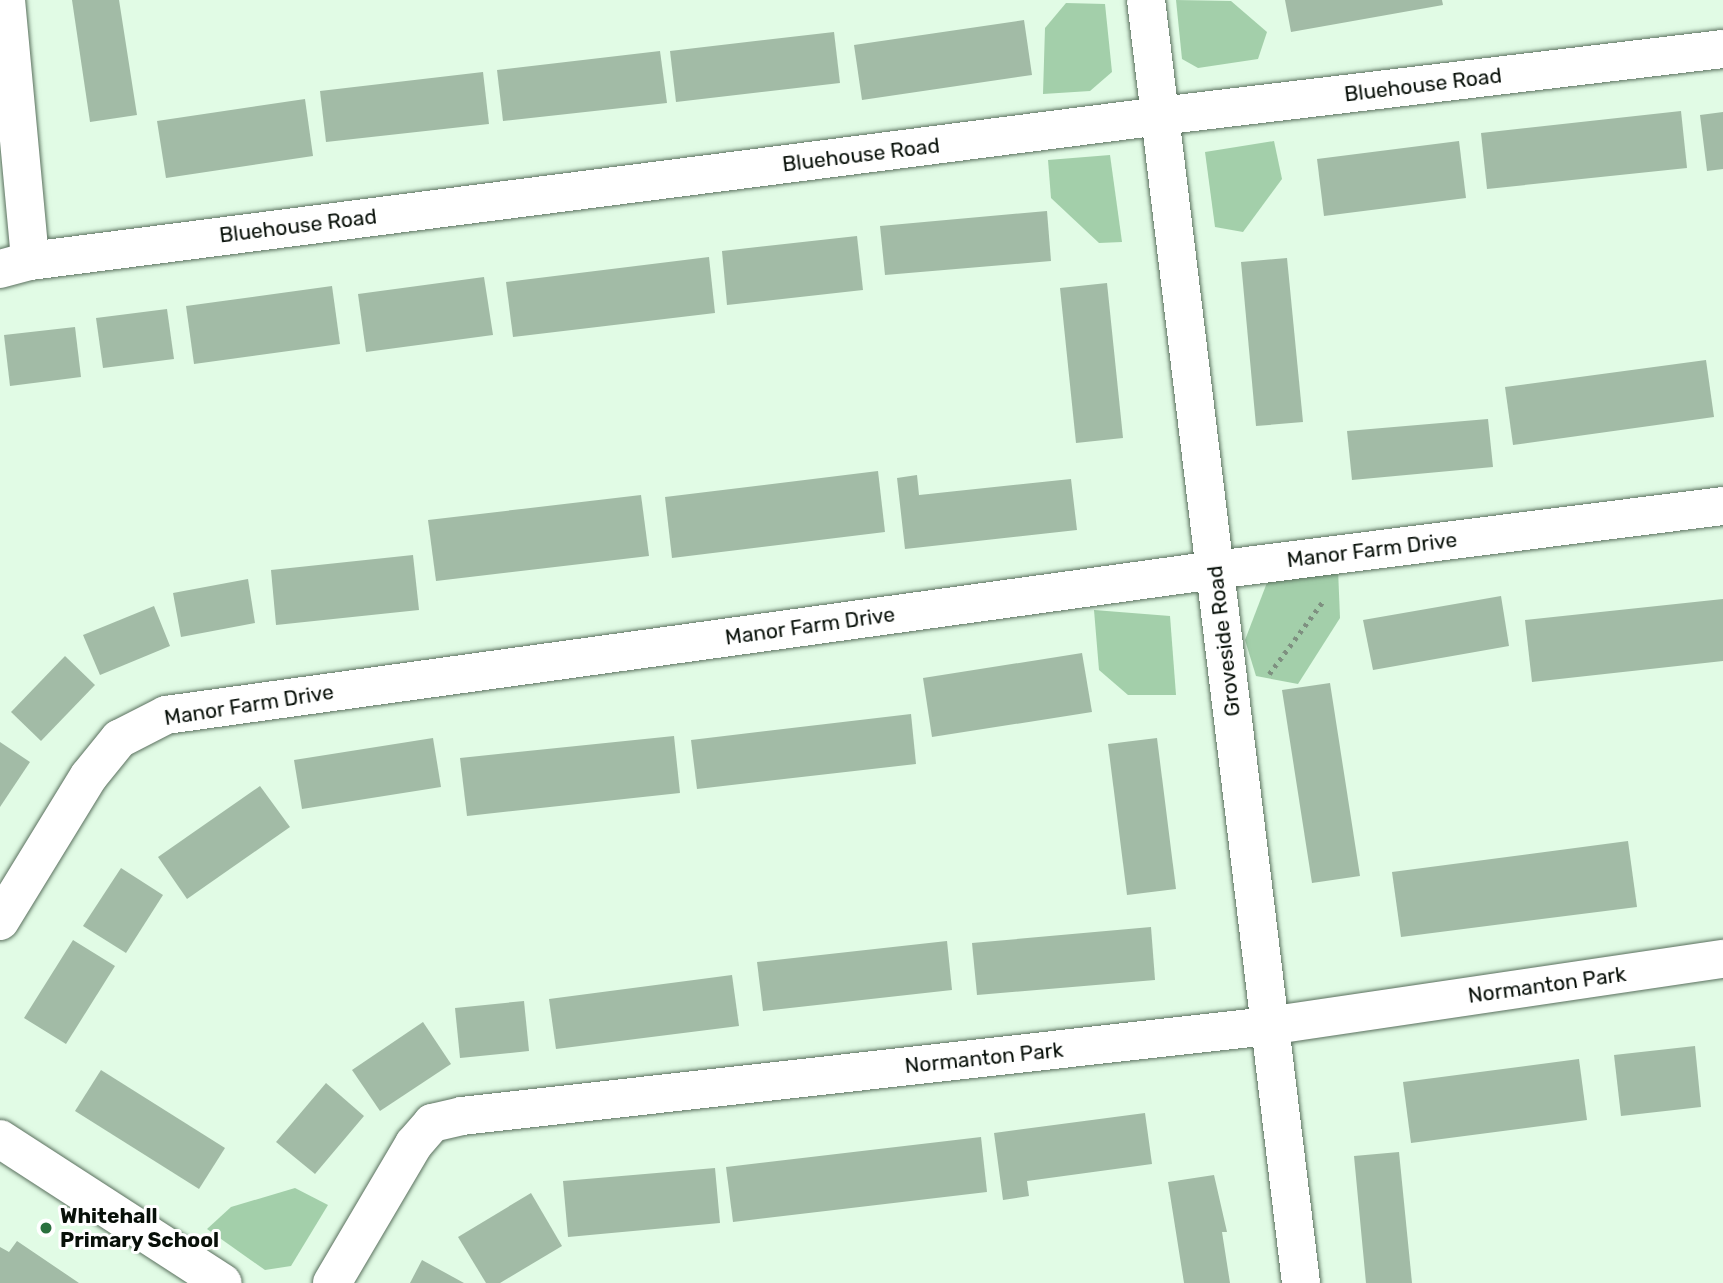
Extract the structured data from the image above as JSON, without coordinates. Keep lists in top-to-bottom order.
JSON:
{
  "streets": {
    "street": [
      "Bluehouse Road",
      "Manor Farm Drive",
      "Groveside Road",
      "Normanton Park"
    ]
  },
  "crossings": [
    ["Bluehouse Road", "Groveside Road"],
    ["Manor Farm Drive", "Groveside Road"],
    ["Groveside Road", "Normanton Park"]
  ],
  "places": ["Whitehall Primary School"]
}
